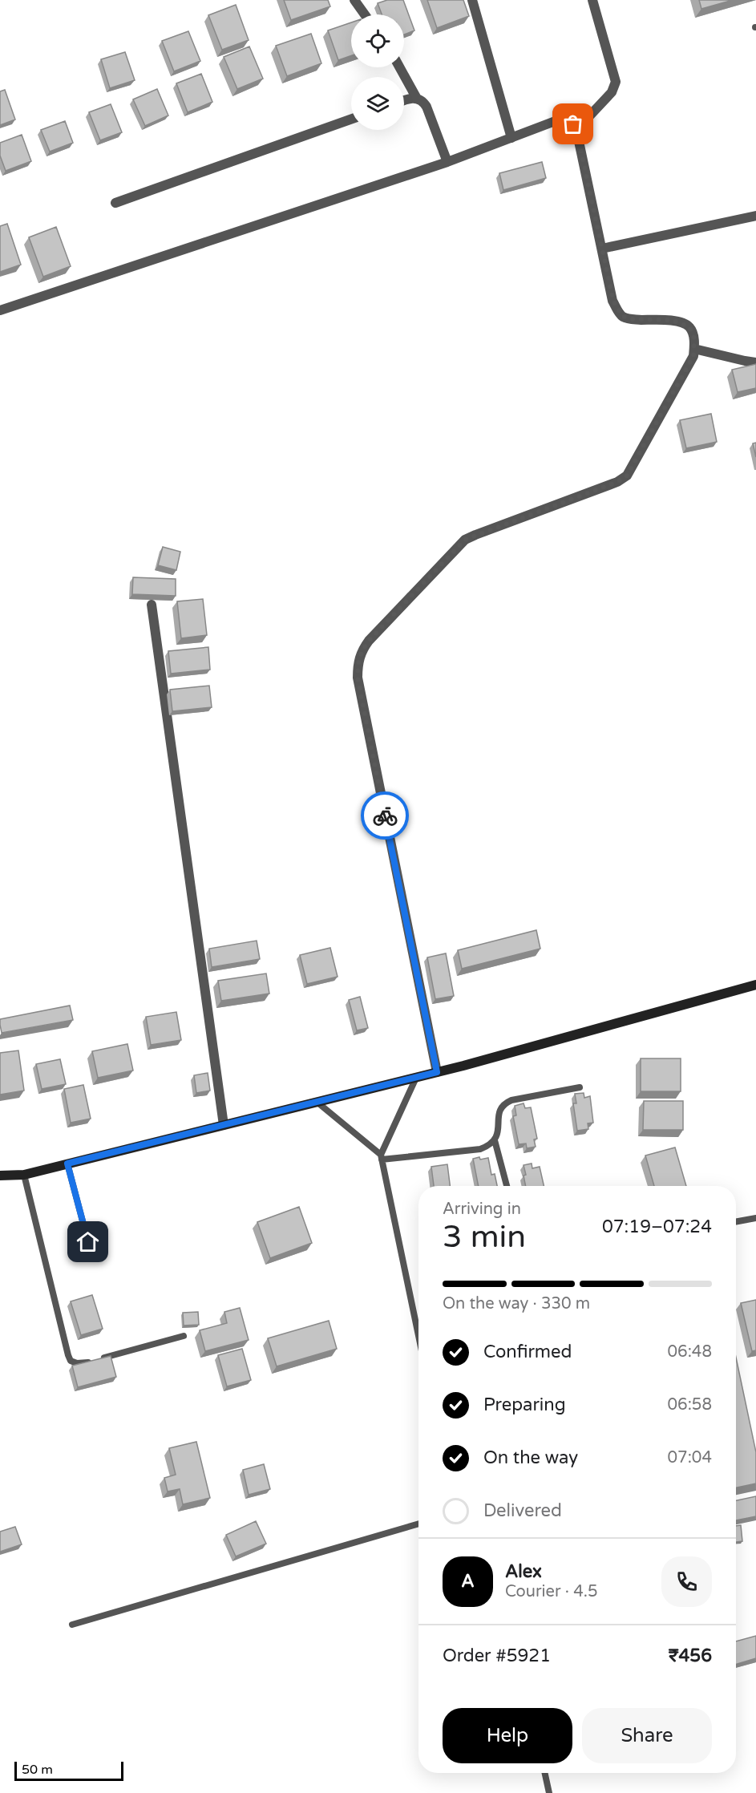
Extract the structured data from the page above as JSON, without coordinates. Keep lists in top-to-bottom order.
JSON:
{
  "scale_bar": "50 m",
  "page": {
    "heading": ["3 min", "Arriving in", "07:19–07:24"],
    "panel": [
      "Alex",
      "Courier · 4.5",
      "Order #5921",
      "₹456"
    ],
    "bar": "On the way · 330 m",
    "list": [
      ["Confirmed", "06:48"],
      ["Preparing", "06:58"],
      ["On the way", "07:04"],
      "Delivered"
    ],
    "round": "A",
    "buttons": ["Help", "Share"],
    "scale": "50 m"
  }
}
